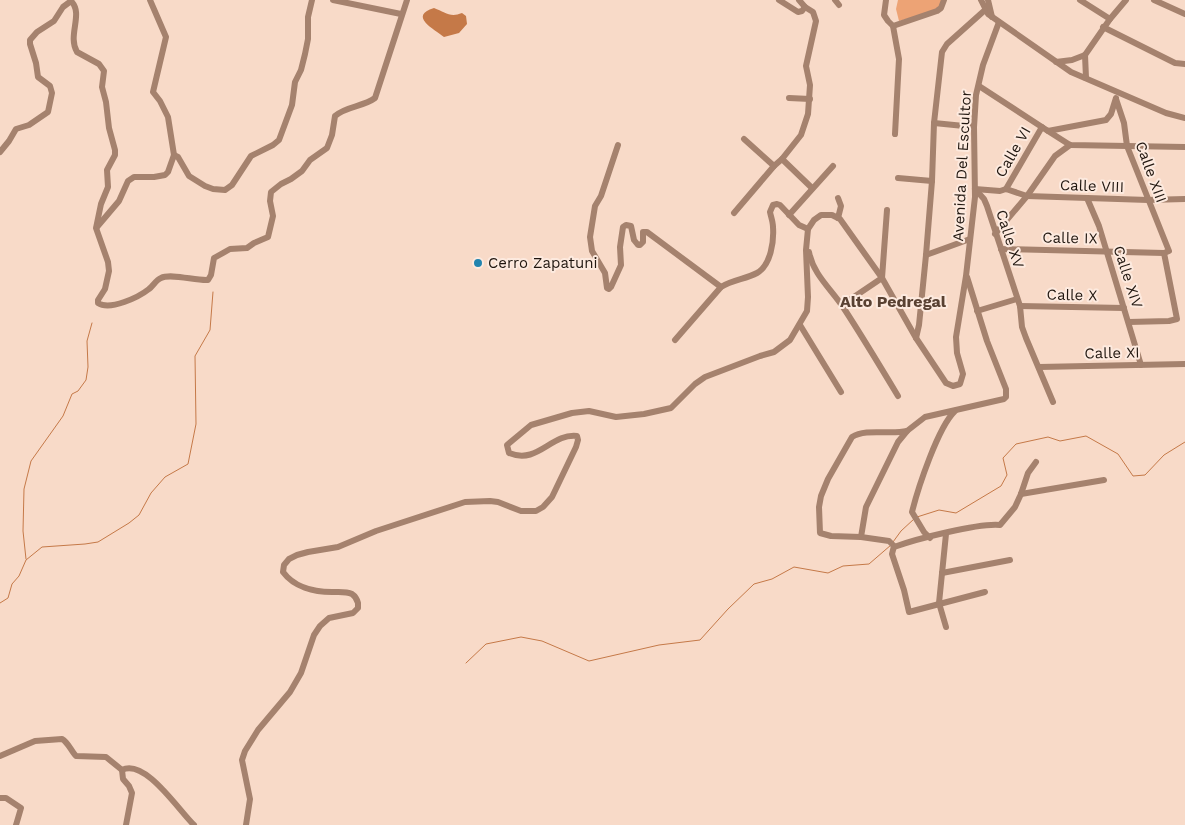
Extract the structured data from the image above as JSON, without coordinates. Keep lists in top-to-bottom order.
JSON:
{
  "streets": {
    "street": [
      "Calle VI",
      "Avenida Del Escultor",
      "Calle XIII",
      "Calle VIII",
      "Calle IX",
      "Calle XV",
      "Calle XIV",
      "Calle X",
      "Calle XI"
    ]
  },
  "crossings": [
    ["Calle VI", "Calle VIII"],
    ["Avenida Del Escultor", "Calle XV"],
    ["Calle XIII", "Calle VIII"],
    ["Calle XIII", "Calle IX"],
    ["Calle VIII", "Calle XIV"],
    ["Calle IX", "Calle XV"],
    ["Calle IX", "Calle XIV"],
    ["Calle XV", "Calle X"],
    ["Calle XIV", "Calle X"],
    ["Calle XIV", "Calle XI"]
  ],
  "districts": ["Alto Pedregal"],
  "places": ["Cerro Zapatuni"]
}
